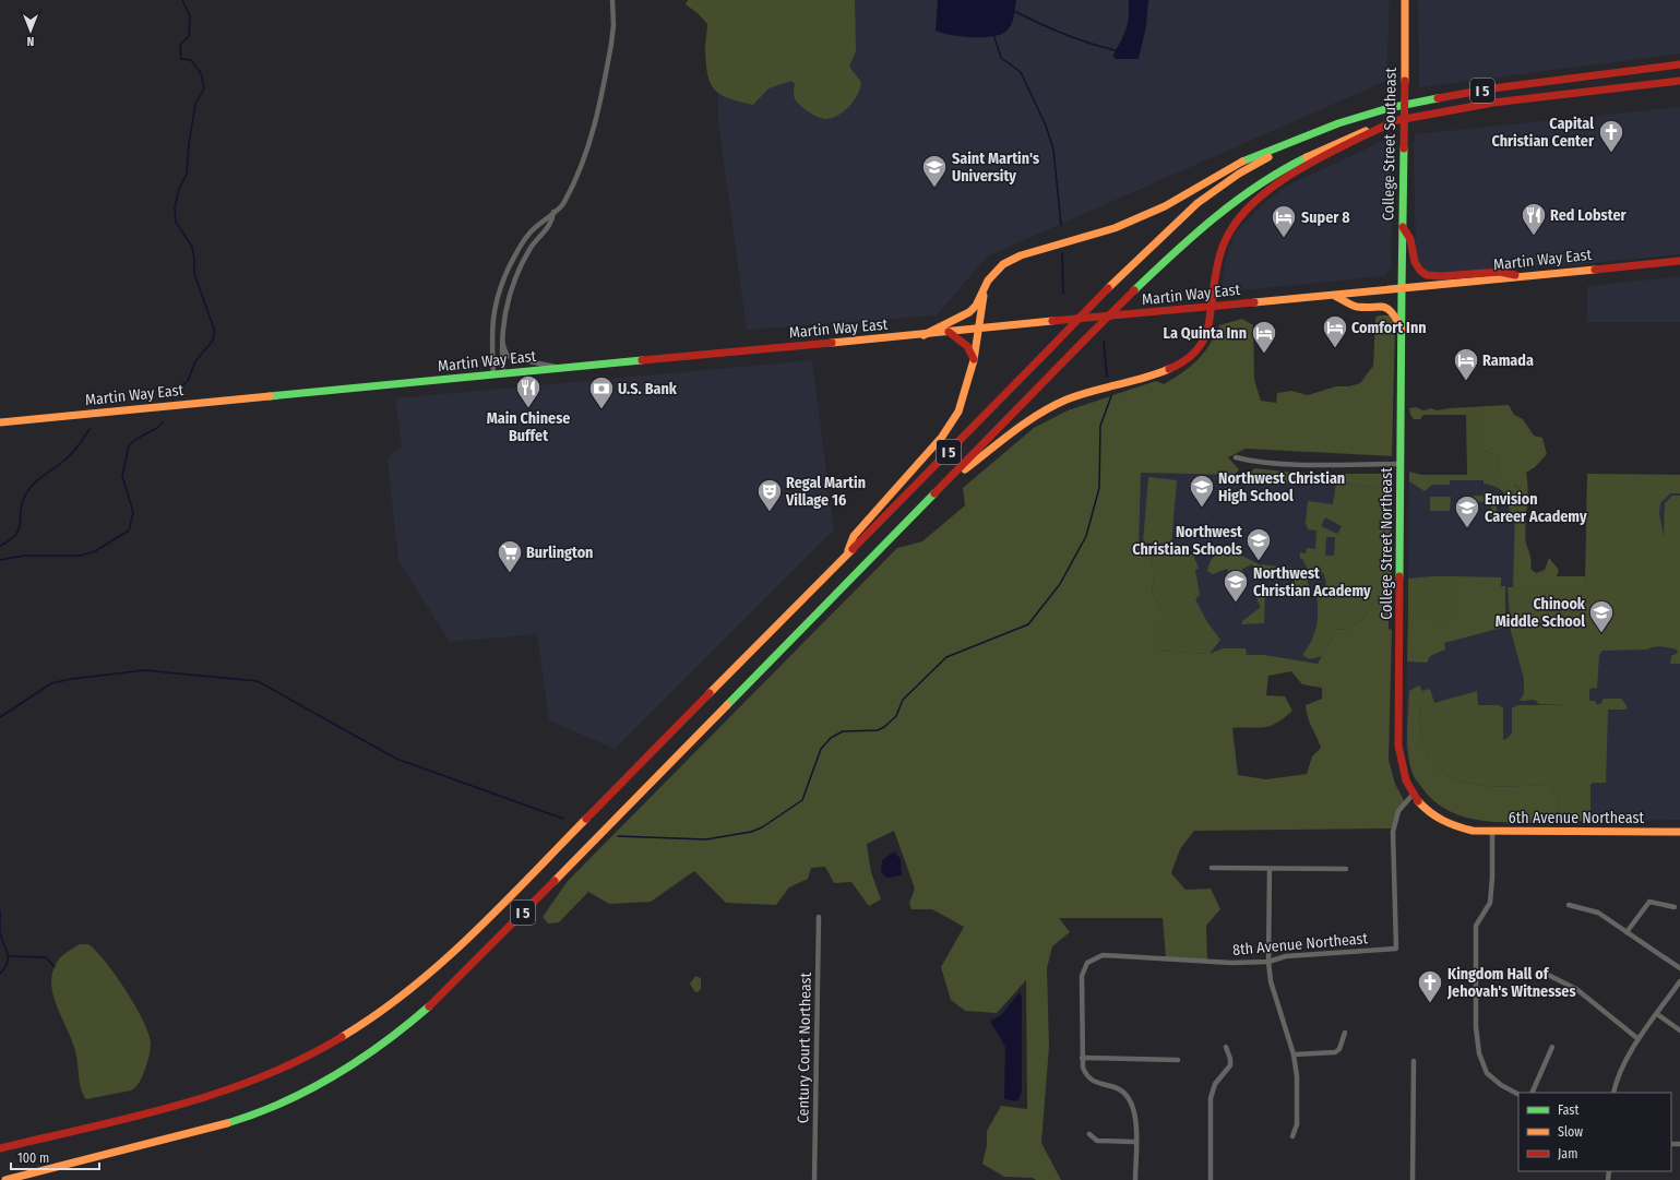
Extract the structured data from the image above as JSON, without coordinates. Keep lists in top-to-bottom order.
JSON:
{
  "streets": {
    "main road": [
      "I 5",
      "College Street Southeast",
      "Martin Way East",
      "College Street Northeast",
      "6th Avenue Northeast"
    ],
    "street": ["8th Avenue Northeast", "Century Court Northeast"]
  },
  "crossings": [
    ["College Street Southeast", "Martin Way East"],
    ["College Street Southeast", "College Street Northeast"],
    ["Martin Way East", "College Street Northeast"],
    ["College Street Northeast", "6th Avenue Northeast"],
    ["College Street Northeast", "8th Avenue Northeast"]
  ],
  "places": {
    "church": ["Capital Christian Center", "Kingdom Hall of Jehovah's Witnesses"],
    "school or university": [
      "Saint Martin's University",
      "Northwest Christian High School",
      "Envision Career Academy",
      "Northwest Christian Schools",
      "Northwest Christian Academy",
      "Chinook Middle School"
    ],
    "restaurant": ["Red Lobster", "Main Chinese Buffet"],
    "hotel": [
      "Super 8",
      "Comfort Inn",
      "La Quinta Inn",
      "Ramada"
    ],
    "bank": ["U.S. Bank"],
    "theatre": ["Regal Martin Village 16"],
    "supermarket": ["Burlington"]
  },
  "legend": ["Fast", "Slow", "Jam"],
  "scale_bar": "100 m",
  "north": "bottom"
}
